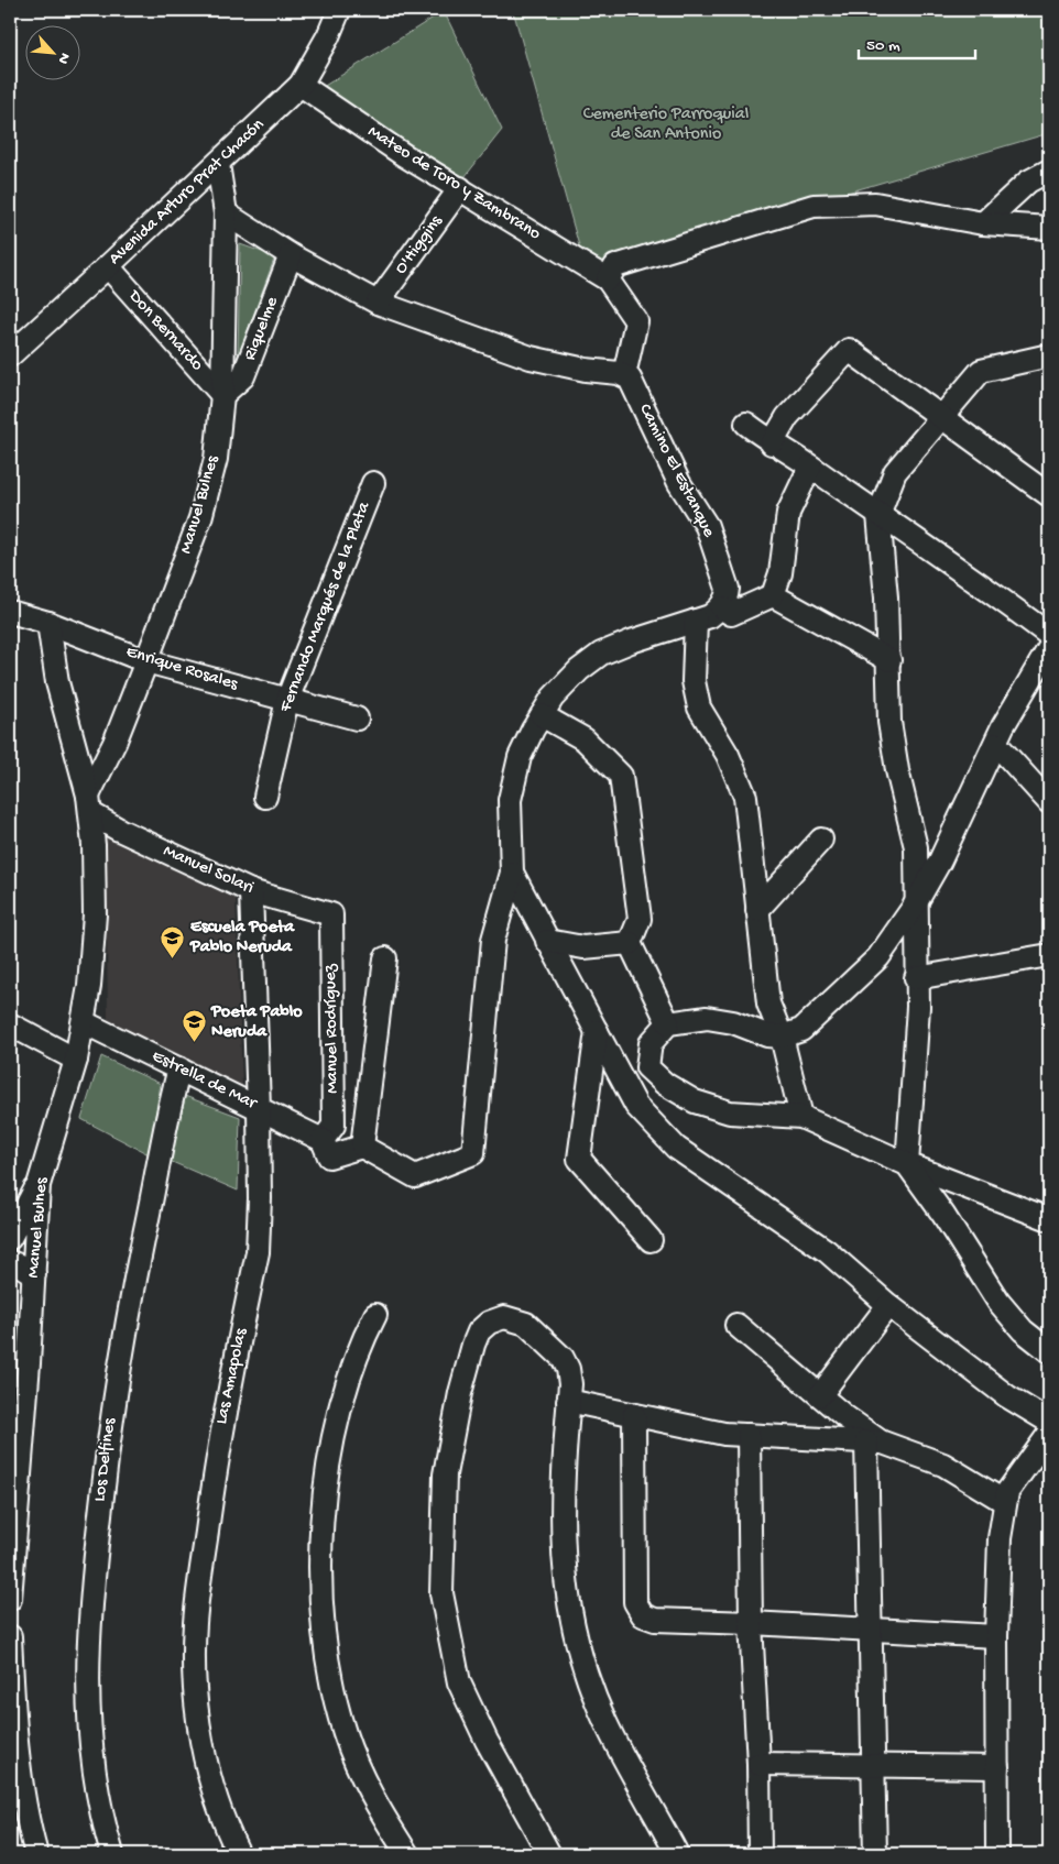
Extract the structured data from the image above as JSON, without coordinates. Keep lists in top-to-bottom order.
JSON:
{
  "streets": {
    "street": [
      "Mateo de Toro y Zambrano",
      "Avenida Arturo Prat Chacón",
      "O'Higgins",
      "Riquelme",
      "Don Bernardo",
      "Camino El Estanque",
      "Manuel Bulnes",
      "Fernando Marqués de la Plata",
      "Enrique Rosales",
      "Manuel Solari",
      "Manuel Rodríguez",
      "Estrella de Mar",
      "Las Amapolas",
      "Los Delfines"
    ]
  },
  "crossings": [
    ["Mateo de Toro y Zambrano", "Avenida Arturo Prat Chacón"],
    ["Mateo de Toro y Zambrano", "O'Higgins"],
    ["Avenida Arturo Prat Chacón", "Don Bernardo"],
    ["Avenida Arturo Prat Chacón", "Manuel Bulnes"],
    ["Riquelme", "Don Bernardo"],
    ["Riquelme", "Manuel Bulnes"],
    ["Don Bernardo", "Manuel Bulnes"],
    ["Manuel Bulnes", "Enrique Rosales"],
    ["Manuel Bulnes", "Manuel Solari"],
    ["Manuel Bulnes", "Estrella de Mar"],
    ["Fernando Marqués de la Plata", "Enrique Rosales"],
    ["Manuel Solari", "Manuel Rodríguez"],
    ["Manuel Solari", "Las Amapolas"],
    ["Manuel Rodríguez", "Estrella de Mar"],
    ["Estrella de Mar", "Las Amapolas"],
    ["Estrella de Mar", "Los Delfines"]
  ],
  "parks": ["Cementerio Parroquial de San Antonio"],
  "places": {
    "school or university": ["Escuela Poeta Pablo Neruda", "Poeta Pablo Neruda"]
  },
  "scale_bar": "50 m",
  "north": "bottom right"
}
